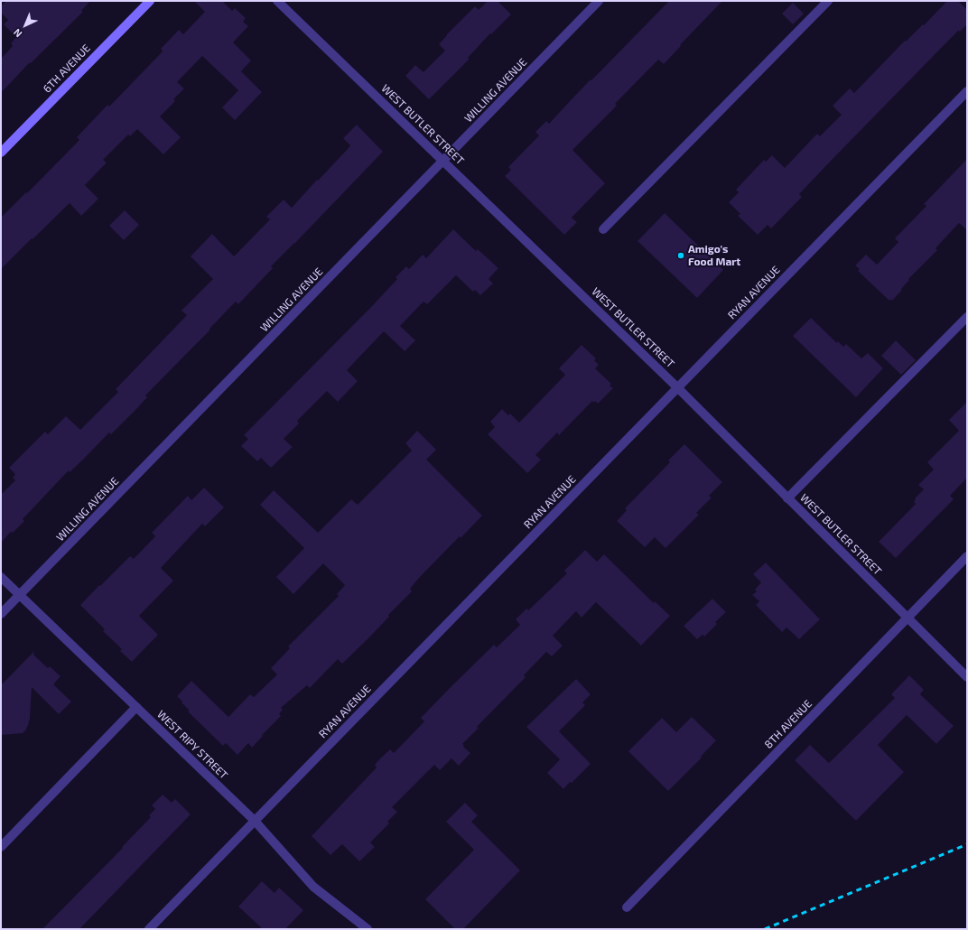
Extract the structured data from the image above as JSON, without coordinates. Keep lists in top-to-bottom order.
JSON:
{
  "streets": {
    "street": [
      "6TH AVENUE",
      "WILLING AVENUE",
      "WEST BUTLER STREET",
      "RYAN AVENUE",
      "8TH AVENUE",
      "WEST RIPY STREET"
    ]
  },
  "crossings": [
    ["WILLING AVENUE", "WEST BUTLER STREET"],
    ["WILLING AVENUE", "WEST RIPY STREET"],
    ["WEST BUTLER STREET", "RYAN AVENUE"],
    ["WEST BUTLER STREET", "8TH AVENUE"],
    ["RYAN AVENUE", "WEST RIPY STREET"]
  ],
  "places": ["Amigo's Food Mart"],
  "north": "bottom left"
}
